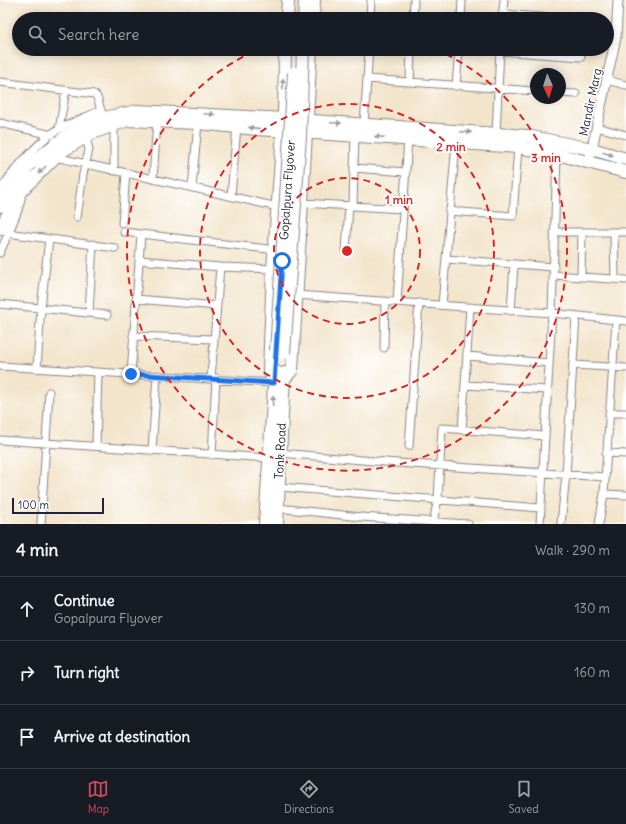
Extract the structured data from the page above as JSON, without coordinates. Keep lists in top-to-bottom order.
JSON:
{
  "streets": {
    "main road": ["Gopalpura Flyover", "Tonk Road"],
    "street": ["Mandir Marg"]
  },
  "crossings": [
    ["Gopalpura Flyover", "Tonk Road"]
  ],
  "scale_bar": "100 m",
  "north": "bottom",
  "page": {
    "search": "Search here",
    "scale": "100 m",
    "heading": ["4 min", "Walk · 290 m"],
    "list": [
      ["Continue", "Gopalpura Flyover", "130 m"],
      ["Turn right", "160 m"],
      "Arrive at destination"
    ],
    "nav": ["Map", "Directions", "Saved"]
  },
  "rings": ["2 min", "3 min", "1 min"]
}
